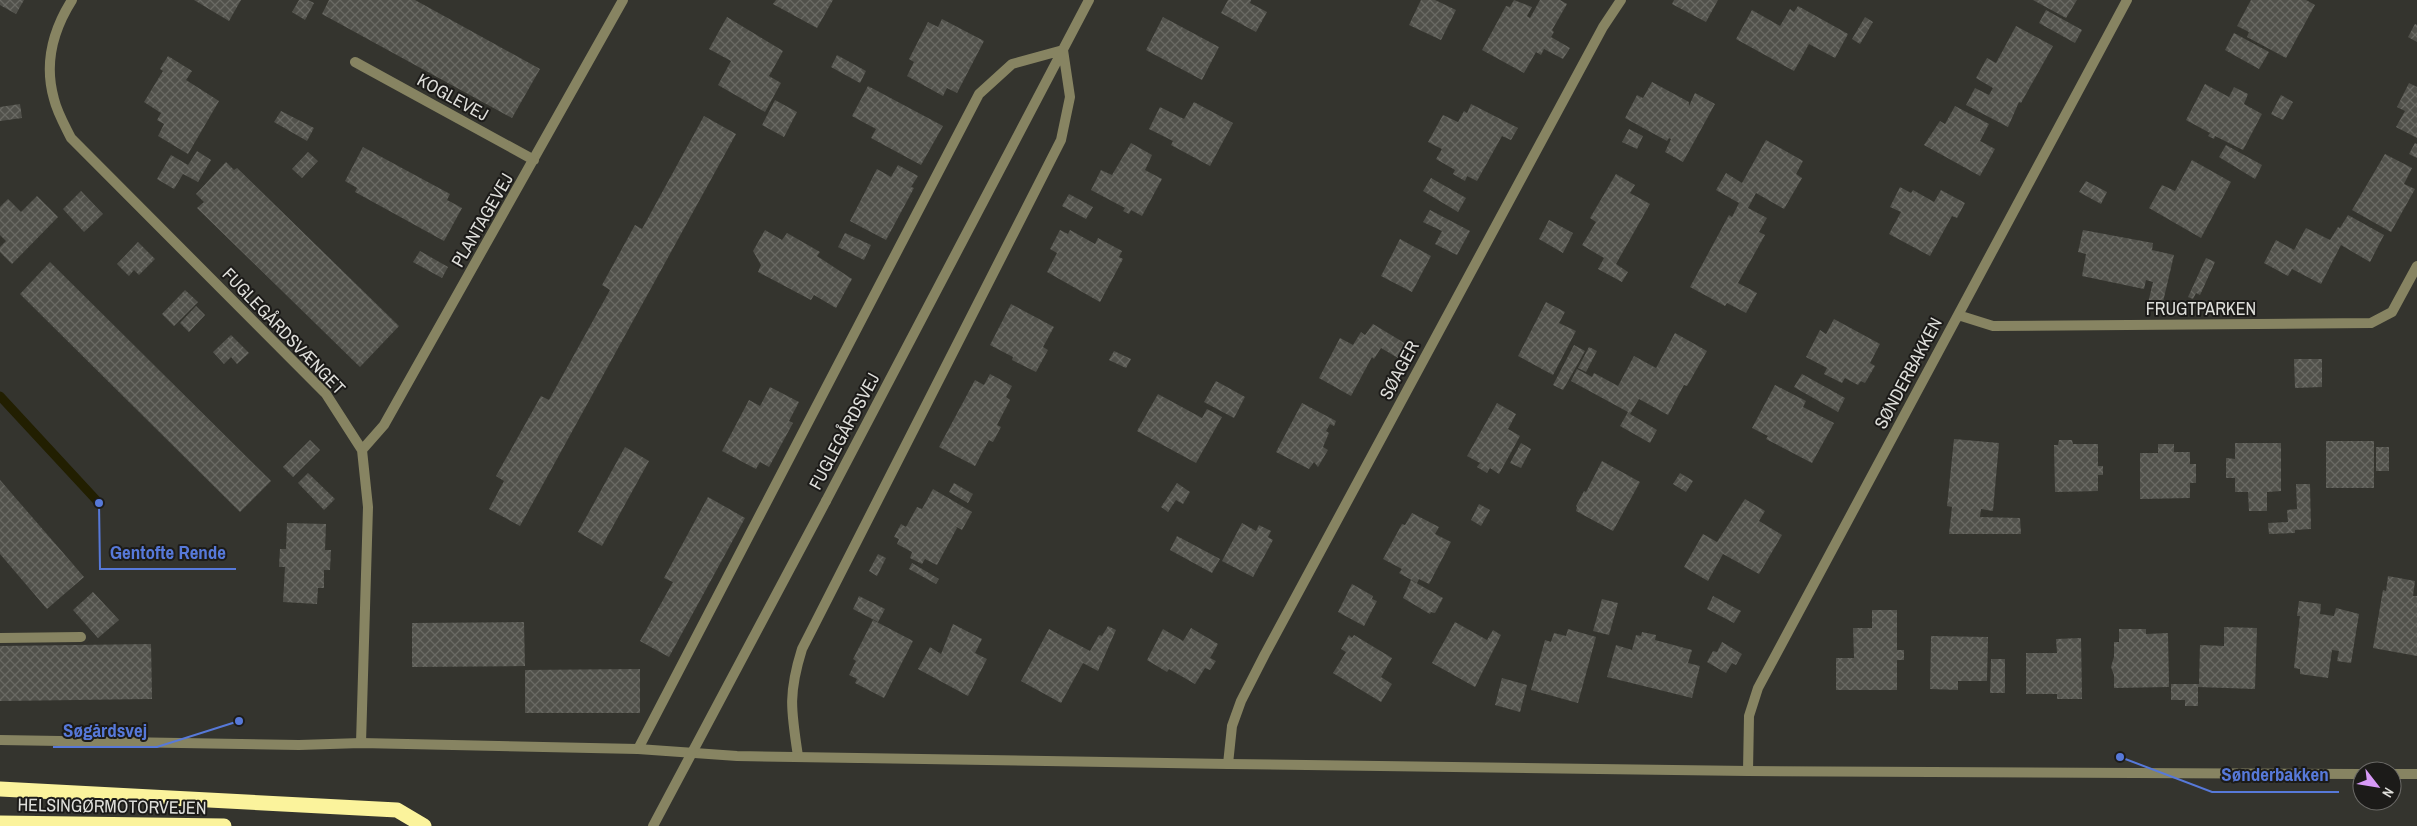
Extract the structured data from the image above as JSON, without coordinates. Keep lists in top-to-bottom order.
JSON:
{
  "streets": {
    "highway": ["HELSINGØRMOTORVEJEN"],
    "street": [
      "KOGLEVEJ",
      "PLANTAGEVEJ",
      "FRUGTPARKEN",
      "FUGLEGÅRDSVÆNGET",
      "SØAGER",
      "SØNDERBAKKEN",
      "FUGLEGÅRDSVEJ"
    ]
  },
  "crossings": [
    ["KOGLEVEJ", "PLANTAGEVEJ"],
    ["PLANTAGEVEJ", "FUGLEGÅRDSVÆNGET"],
    ["FRUGTPARKEN", "SØNDERBAKKEN"]
  ],
  "places": ["Gentofte Rende", "Søgårdsvej", "Sønderbakken"],
  "north": "bottom right"
}
